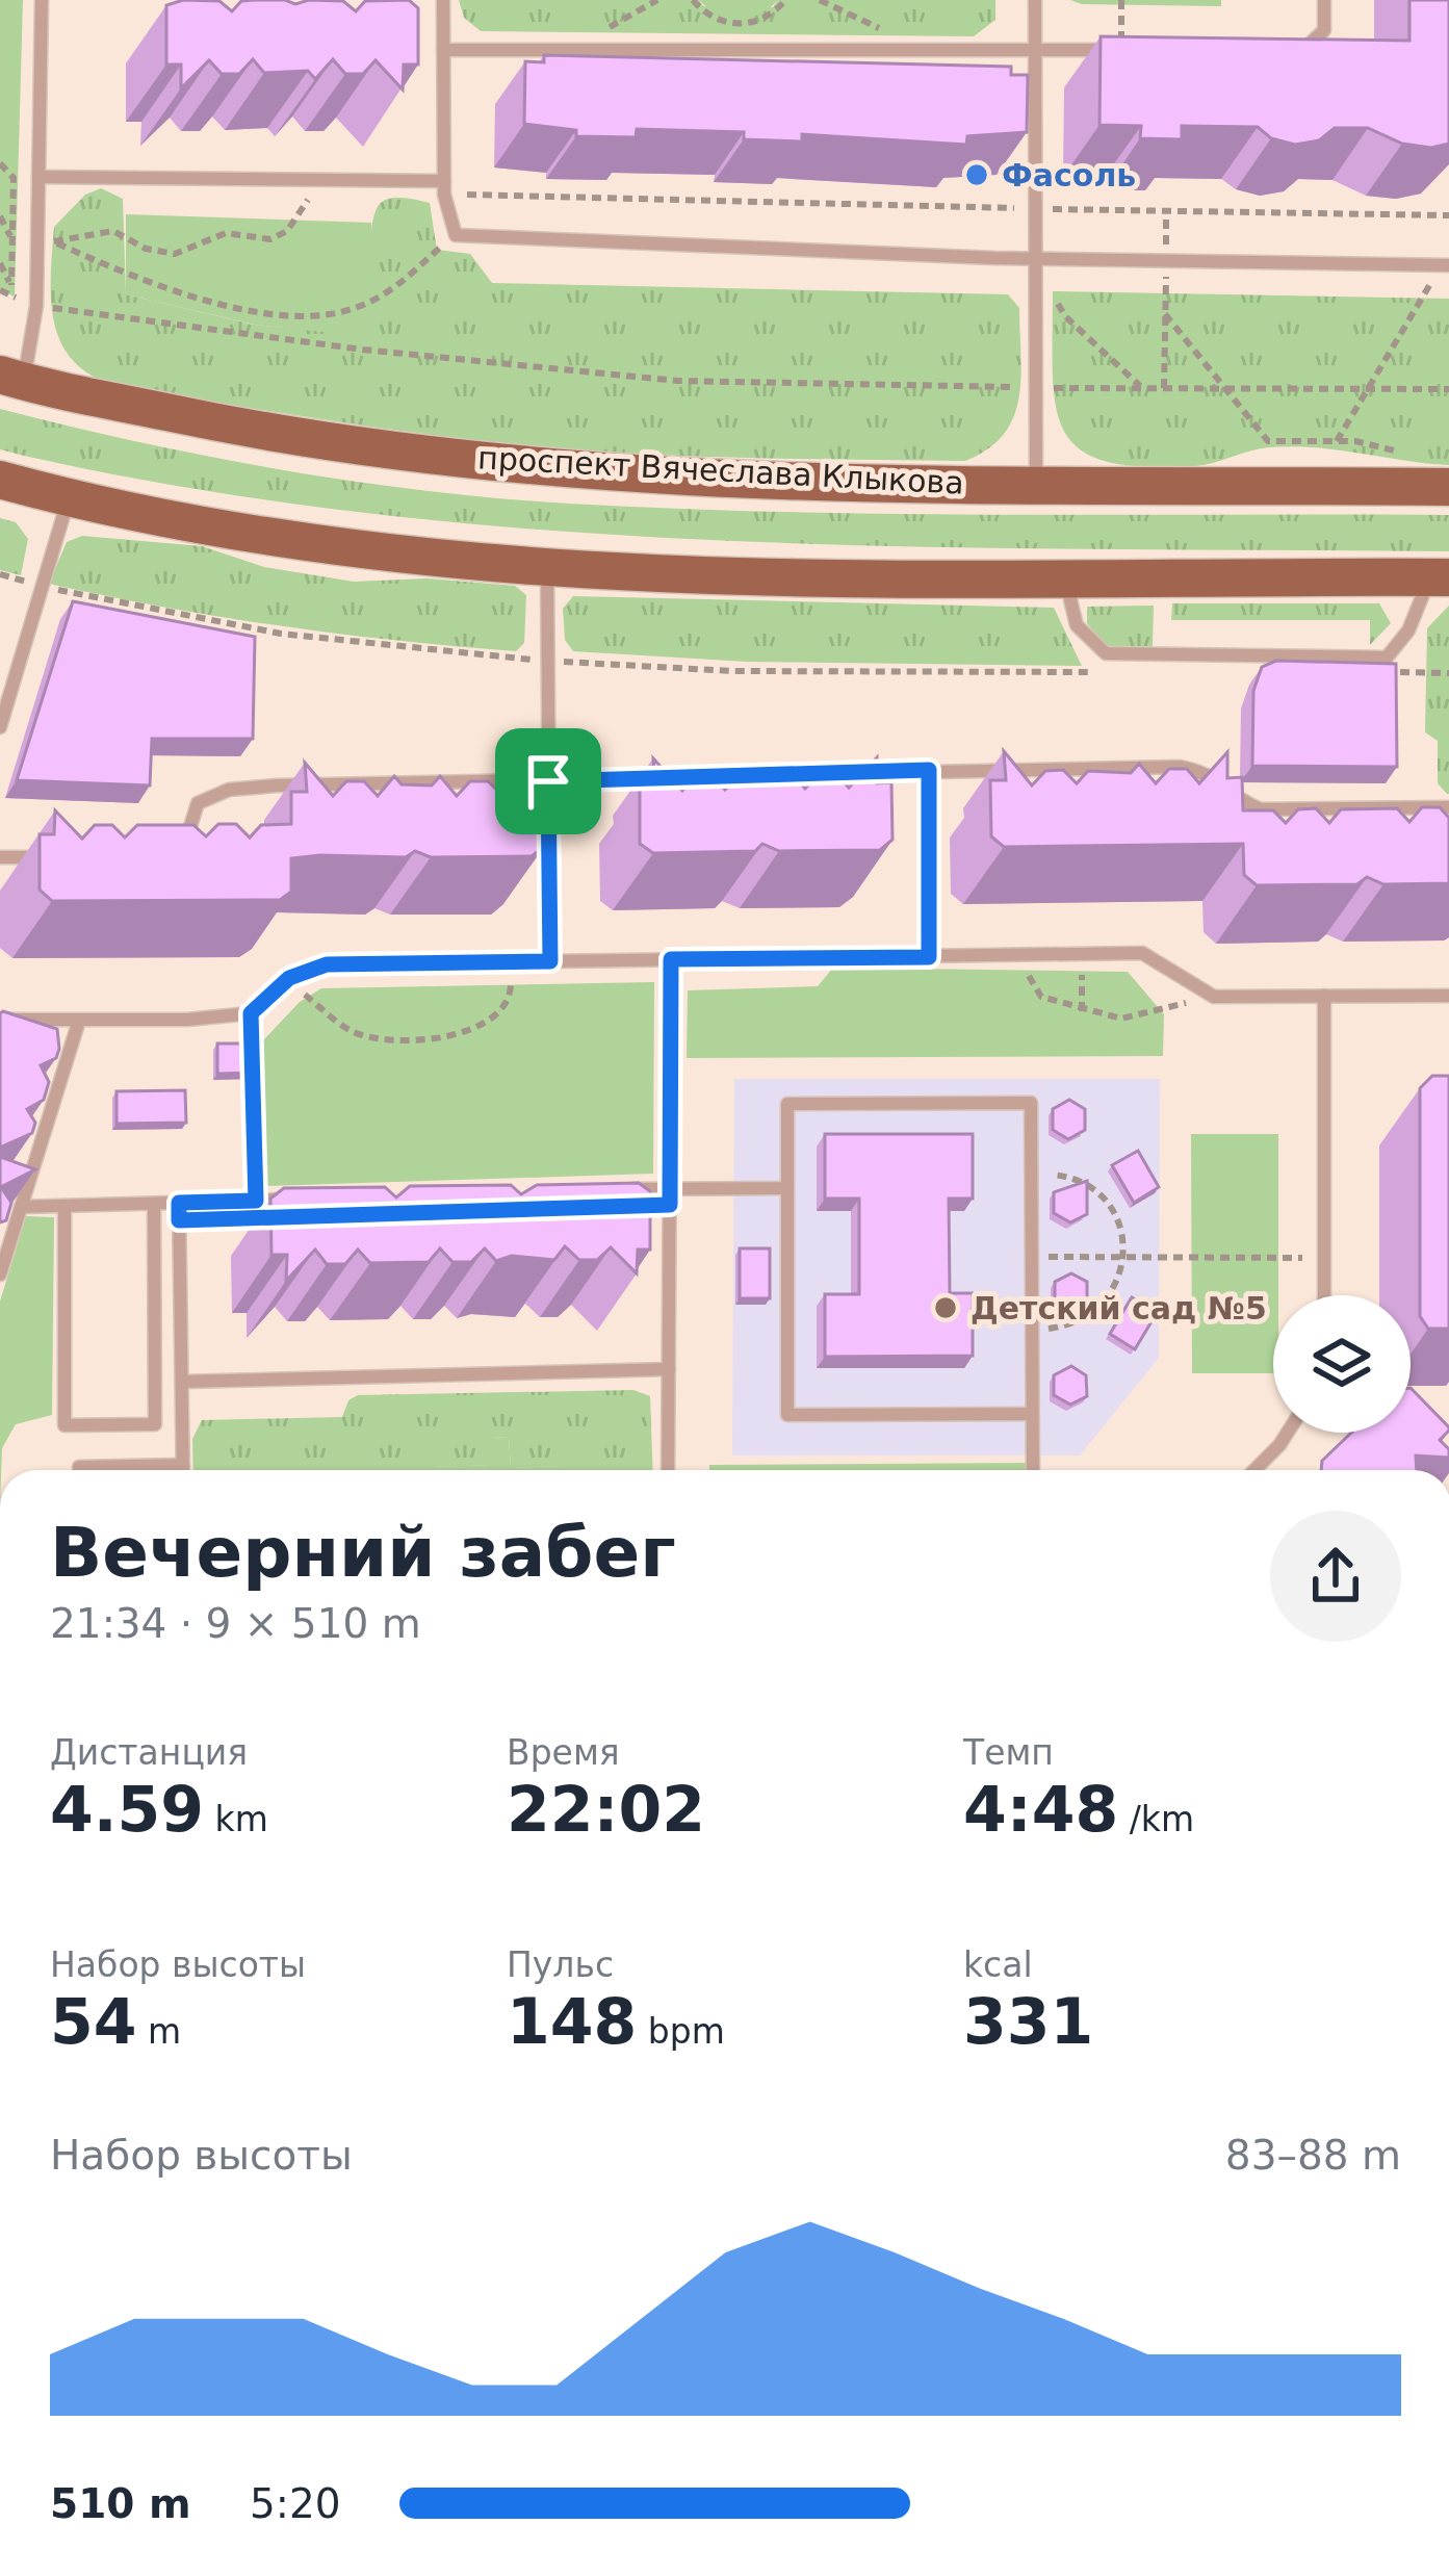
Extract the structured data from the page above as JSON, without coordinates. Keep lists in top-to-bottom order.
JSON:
{
  "streets": {
    "main road": ["проспект Вячеслава Клыкова"]
  },
  "places": ["Фасоль", "Детский сад №5"],
  "page": {
    "heading": ["Вечерний забег", "21:34 · 9 × 510 m"],
    "stats": [
      ["Дистанция", "4.59 km"],
      ["Время", "22:02"],
      ["Темп", "4:48 /km"],
      ["Набор высоты", "54 m"],
      ["Пульс", "148 bpm"],
      ["kcal", "331"]
    ],
    "chart": ["Набор высоты", "83–88 m"],
    "list": [
      {
        "name": "510 m",
        "note": "5:20"
      }
    ]
  }
}
